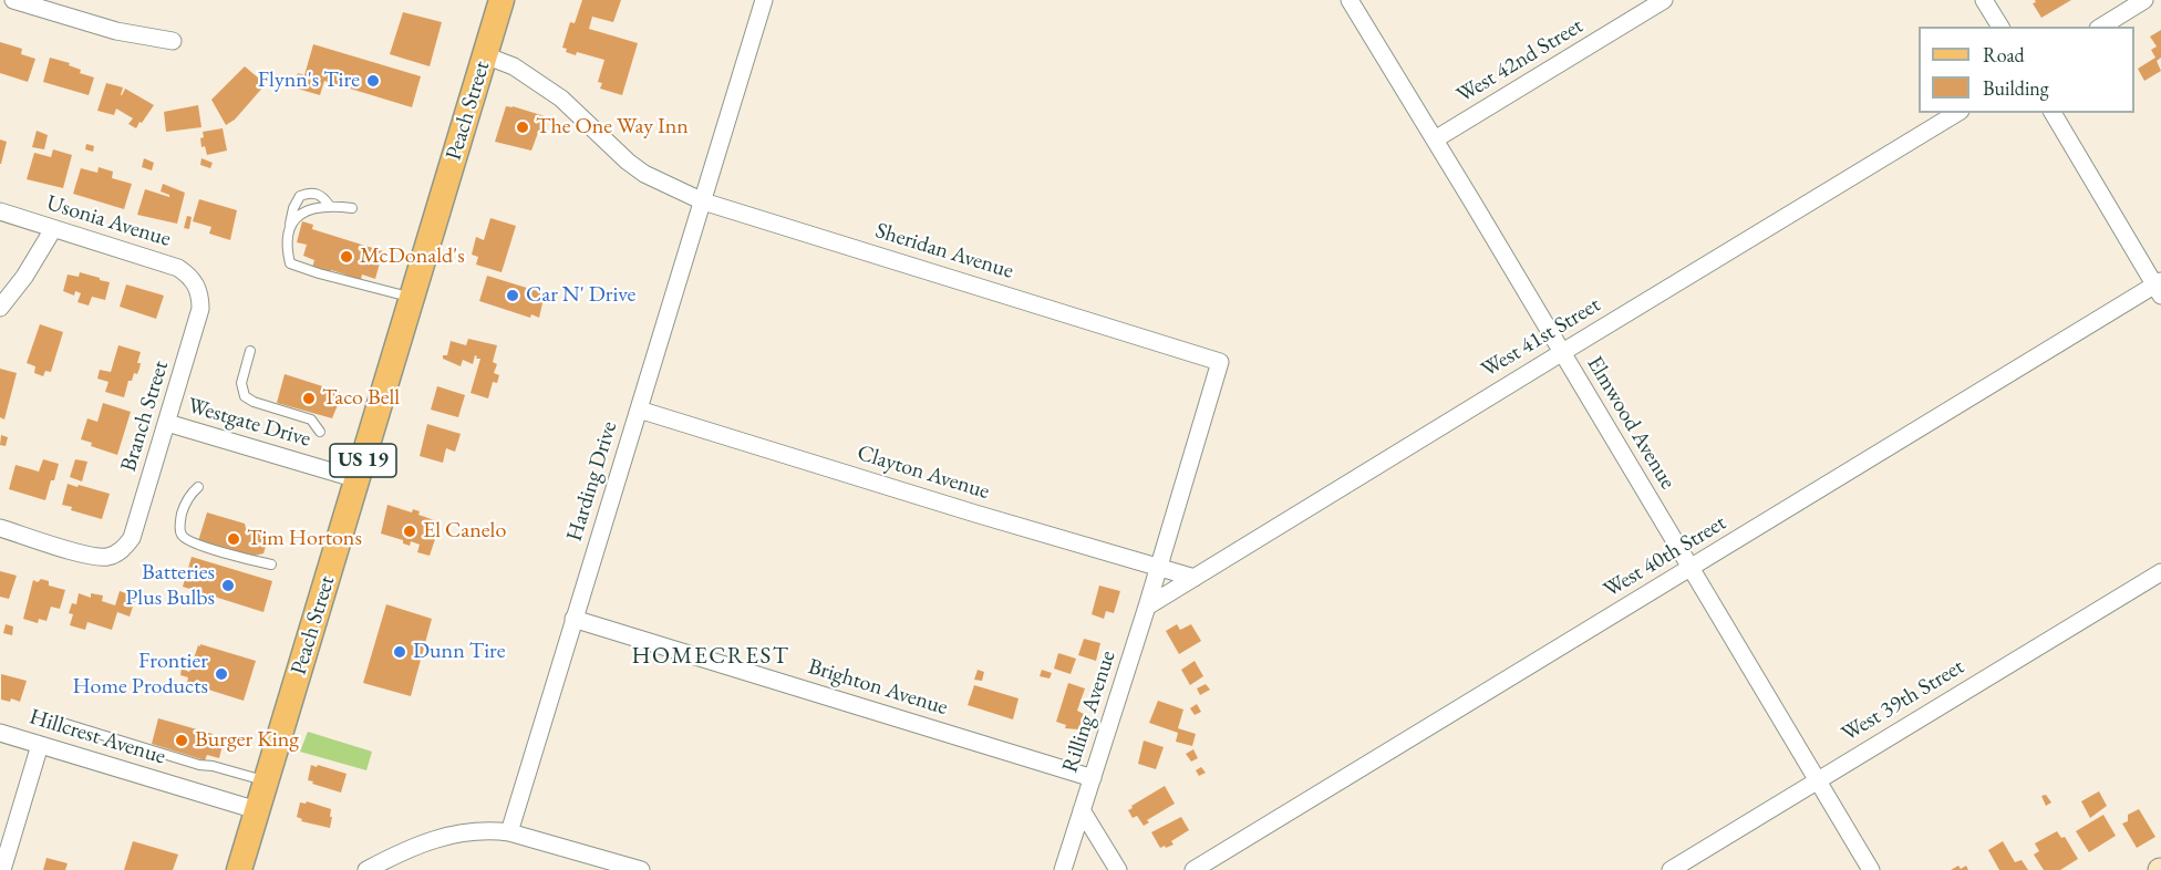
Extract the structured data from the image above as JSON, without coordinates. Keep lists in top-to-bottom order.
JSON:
{
  "streets": {
    "main road": ["Peach Street", "US 19"],
    "street": [
      "West 42nd Street",
      "Usonia Avenue",
      "Sheridan Avenue",
      "West 41st Street",
      "Branch Street",
      "Westgate Drive",
      "Elmwood Avenue",
      "Clayton Avenue",
      "Harding Drive",
      "West 40th Street",
      "Brighton Avenue",
      "West 39th Street",
      "Rilling Avenue",
      "Hillcrest Avenue"
    ]
  },
  "crossings": [
    ["West 42nd Street", "Elmwood Avenue"],
    ["Peach Street", "Sheridan Avenue"],
    ["Peach Street", "Westgate Drive"],
    ["Peach Street", "Hillcrest Avenue"],
    ["Usonia Avenue", "Branch Street"],
    ["Sheridan Avenue", "Clayton Avenue"],
    ["Sheridan Avenue", "Harding Drive"],
    ["Sheridan Avenue", "Rilling Avenue"],
    ["West 41st Street", "Elmwood Avenue"],
    ["West 41st Street", "Clayton Avenue"],
    ["West 41st Street", "Rilling Avenue"],
    ["Branch Street", "Westgate Drive"],
    ["Elmwood Avenue", "West 40th Street"],
    ["Elmwood Avenue", "West 39th Street"],
    ["Clayton Avenue", "Harding Drive"],
    ["Clayton Avenue", "Rilling Avenue"],
    ["Harding Drive", "Brighton Avenue"],
    ["Brighton Avenue", "Rilling Avenue"]
  ],
  "districts": ["HOMECREST"],
  "places": [
    "Flynn's Tire",
    "The One Way Inn",
    "McDonald's",
    "Car N' Drive",
    "Taco Bell",
    "El Canelo",
    "Tim Hortons",
    "Batteries Plus Bulbs",
    "Dunn Tire",
    "Frontier Home Products",
    "Burger King"
  ],
  "legend": ["Road", "Building"]
}
